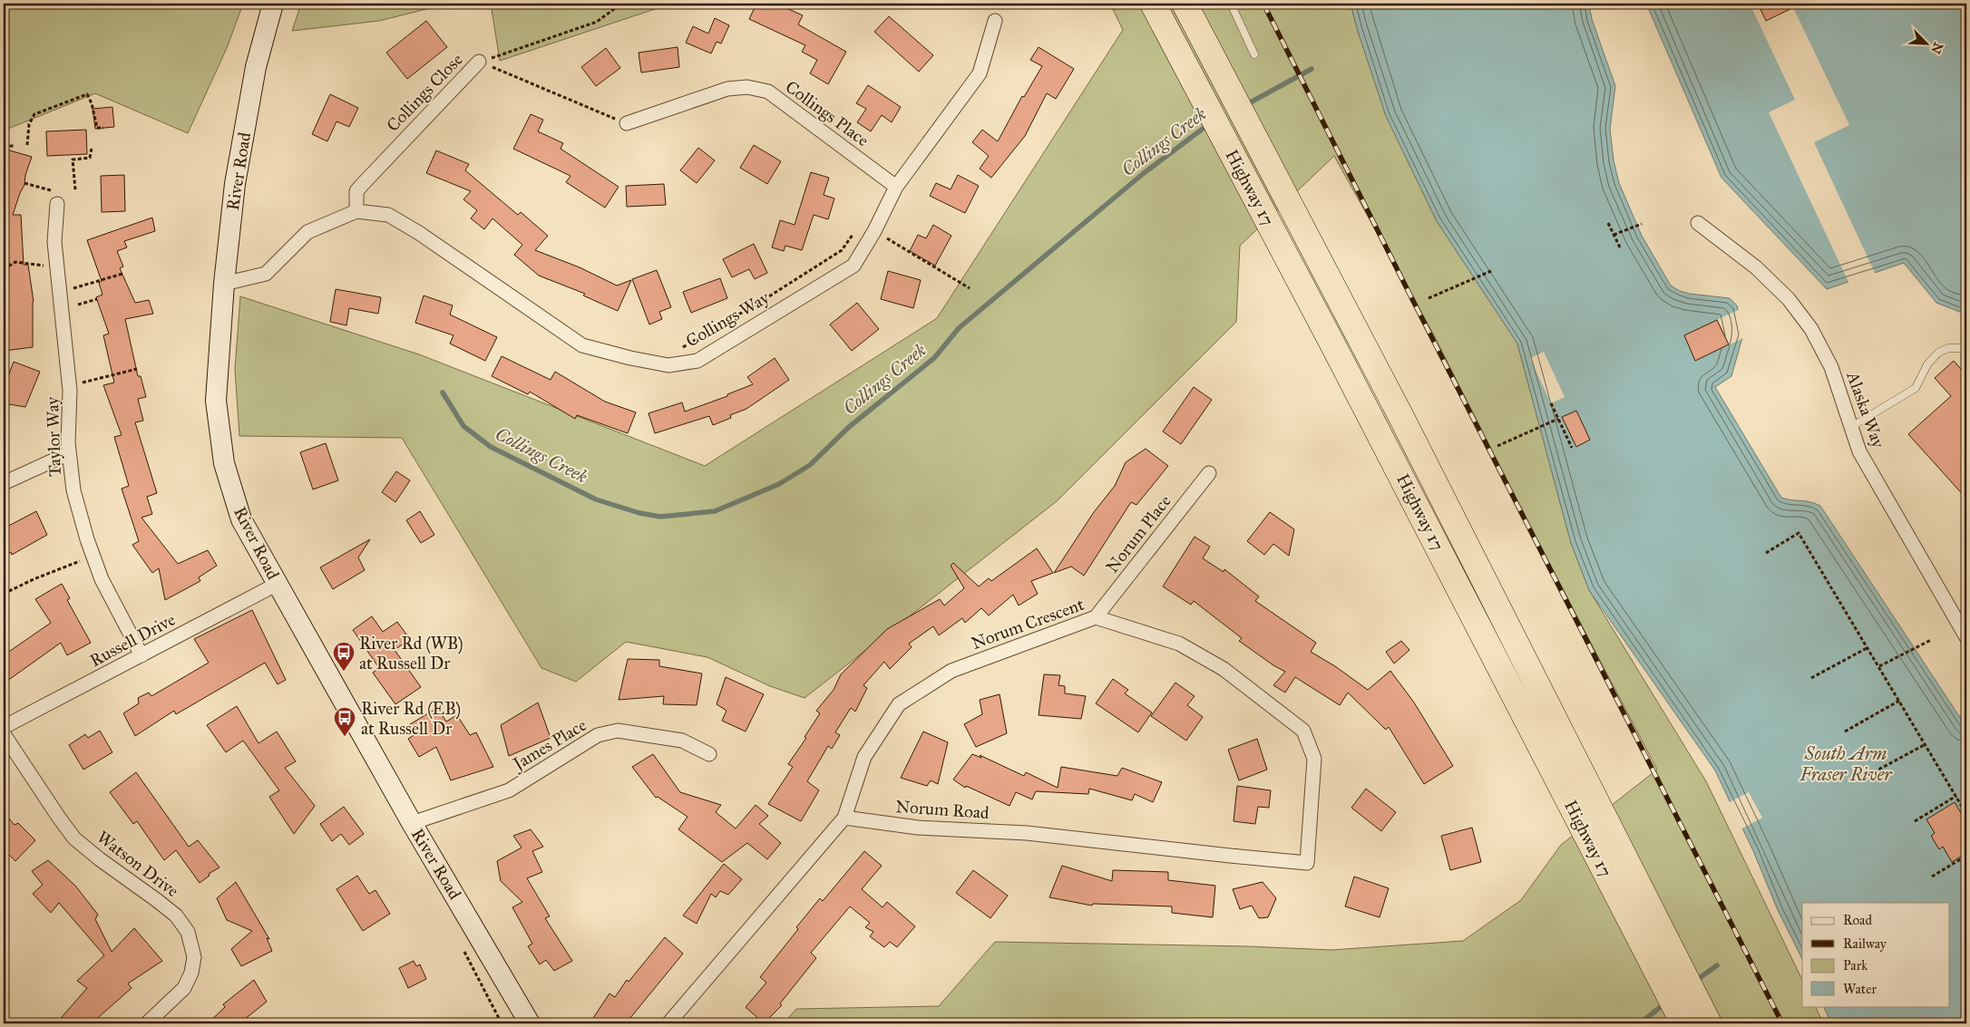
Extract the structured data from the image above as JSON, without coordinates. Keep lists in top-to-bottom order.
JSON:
{
  "streets": {
    "highway": ["Highway 17"],
    "street": [
      "Collings Close",
      "Collings Place",
      "River Road",
      "Collings Way",
      "Alaska Way",
      "Taylor Way",
      "Norum Place",
      "Norum Crescent",
      "Russell Drive",
      "James Place",
      "Norum Road",
      "Watson Drive"
    ]
  },
  "crossings": [
    ["Collings Close", "Collings Place"],
    ["Collings Close", "Collings Way"],
    ["Collings Place", "Collings Way"],
    ["River Road", "Russell Drive"],
    ["River Road", "James Place"],
    ["Taylor Way", "Russell Drive"],
    ["Norum Place", "Norum Crescent"],
    ["Norum Crescent", "Norum Road"]
  ],
  "water": ["Collings Creek", "South Arm Fraser River"],
  "places": {
    "bus stop": ["River Rd (WB) at Russell Dr", "River Rd (EB) at Russell Dr"]
  },
  "legend": [
    "Road",
    "Railway",
    "Park",
    "Water"
  ],
  "north": "bottom right"
}
